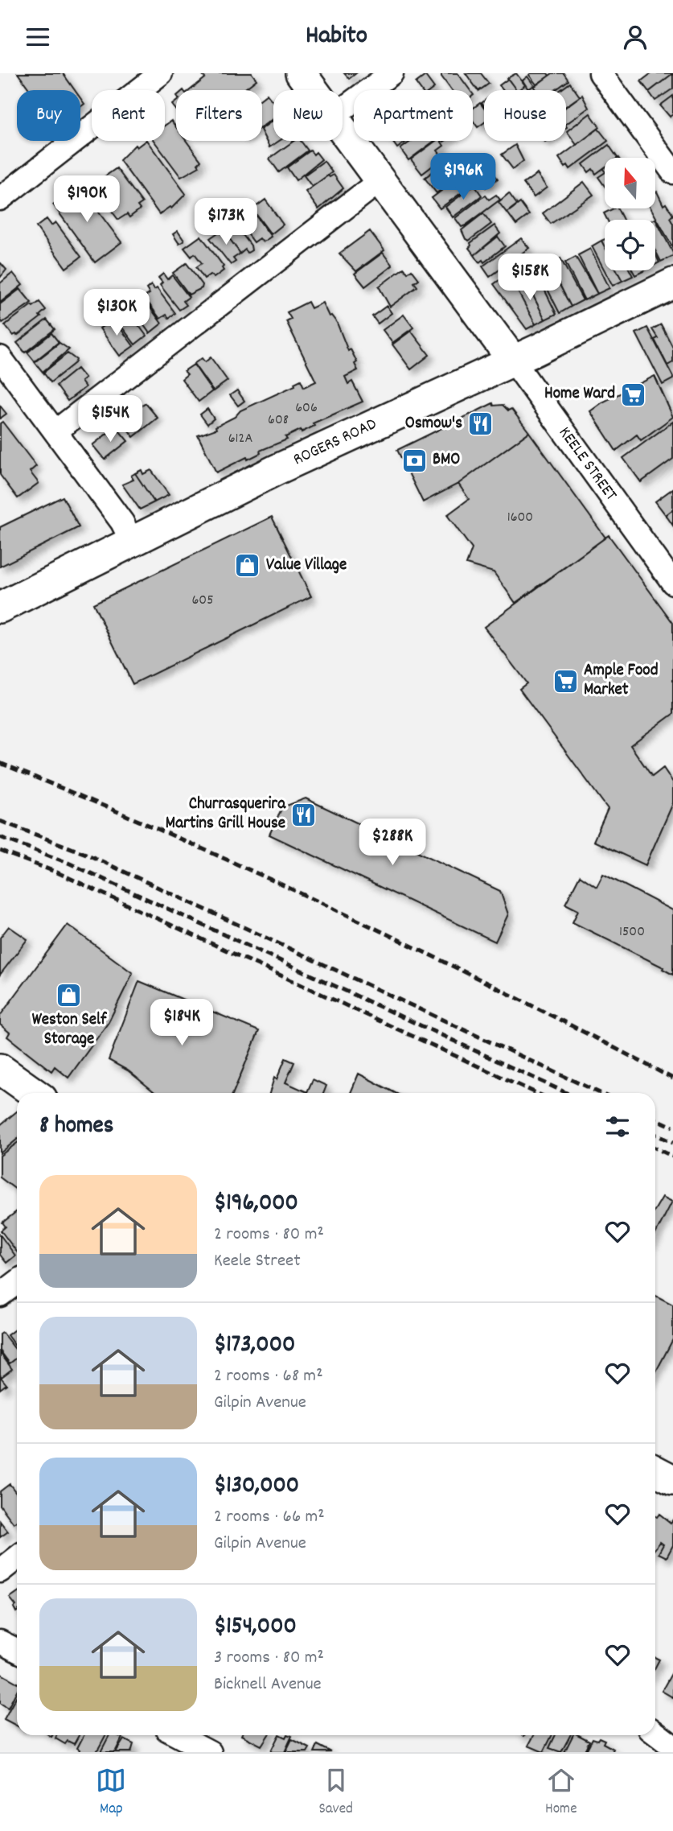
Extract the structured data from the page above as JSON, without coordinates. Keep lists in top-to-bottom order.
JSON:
{
  "streets": {
    "main road": ["ROGERS ROAD", "KEELE STREET"]
  },
  "crossings": [
    ["ROGERS ROAD", "KEELE STREET"]
  ],
  "places": {
    "supermarket": ["Home Ward", "Ample Food Market"],
    "restaurant": ["Osmow's", "Churrasquerira Martins Grill House"],
    "bank": ["BMO"],
    "shop": ["Value Village", "Weston Self Storage"]
  },
  "house_numbers": [
    "606",
    "608",
    "612A",
    "1600",
    "605",
    "1500"
  ],
  "north": "top",
  "page": {
    "header": "Habito",
    "chip": [
      "Buy",
      "Rent",
      "Filters",
      "New",
      "Apartment",
      "House"
    ],
    "price": [
      "$196K",
      "$190K",
      "$173K",
      "$158K",
      "$130K",
      "$154K",
      "$288K",
      "$184K"
    ],
    "heading": "8 homes",
    "list": [
      {
        "name": "$196,000",
        "note": "2 rooms · 80 m² · Keele Street"
      },
      {
        "name": "$173,000",
        "note": "2 rooms · 68 m² · Gilpin Avenue"
      },
      {
        "name": "$130,000",
        "note": "2 rooms · 66 m² · Gilpin Avenue"
      },
      {
        "name": "$154,000",
        "note": "3 rooms · 80 m² · Bicknell Avenue"
      }
    ],
    "tabs": ["Map", "Saved", "Home"]
  }
}
